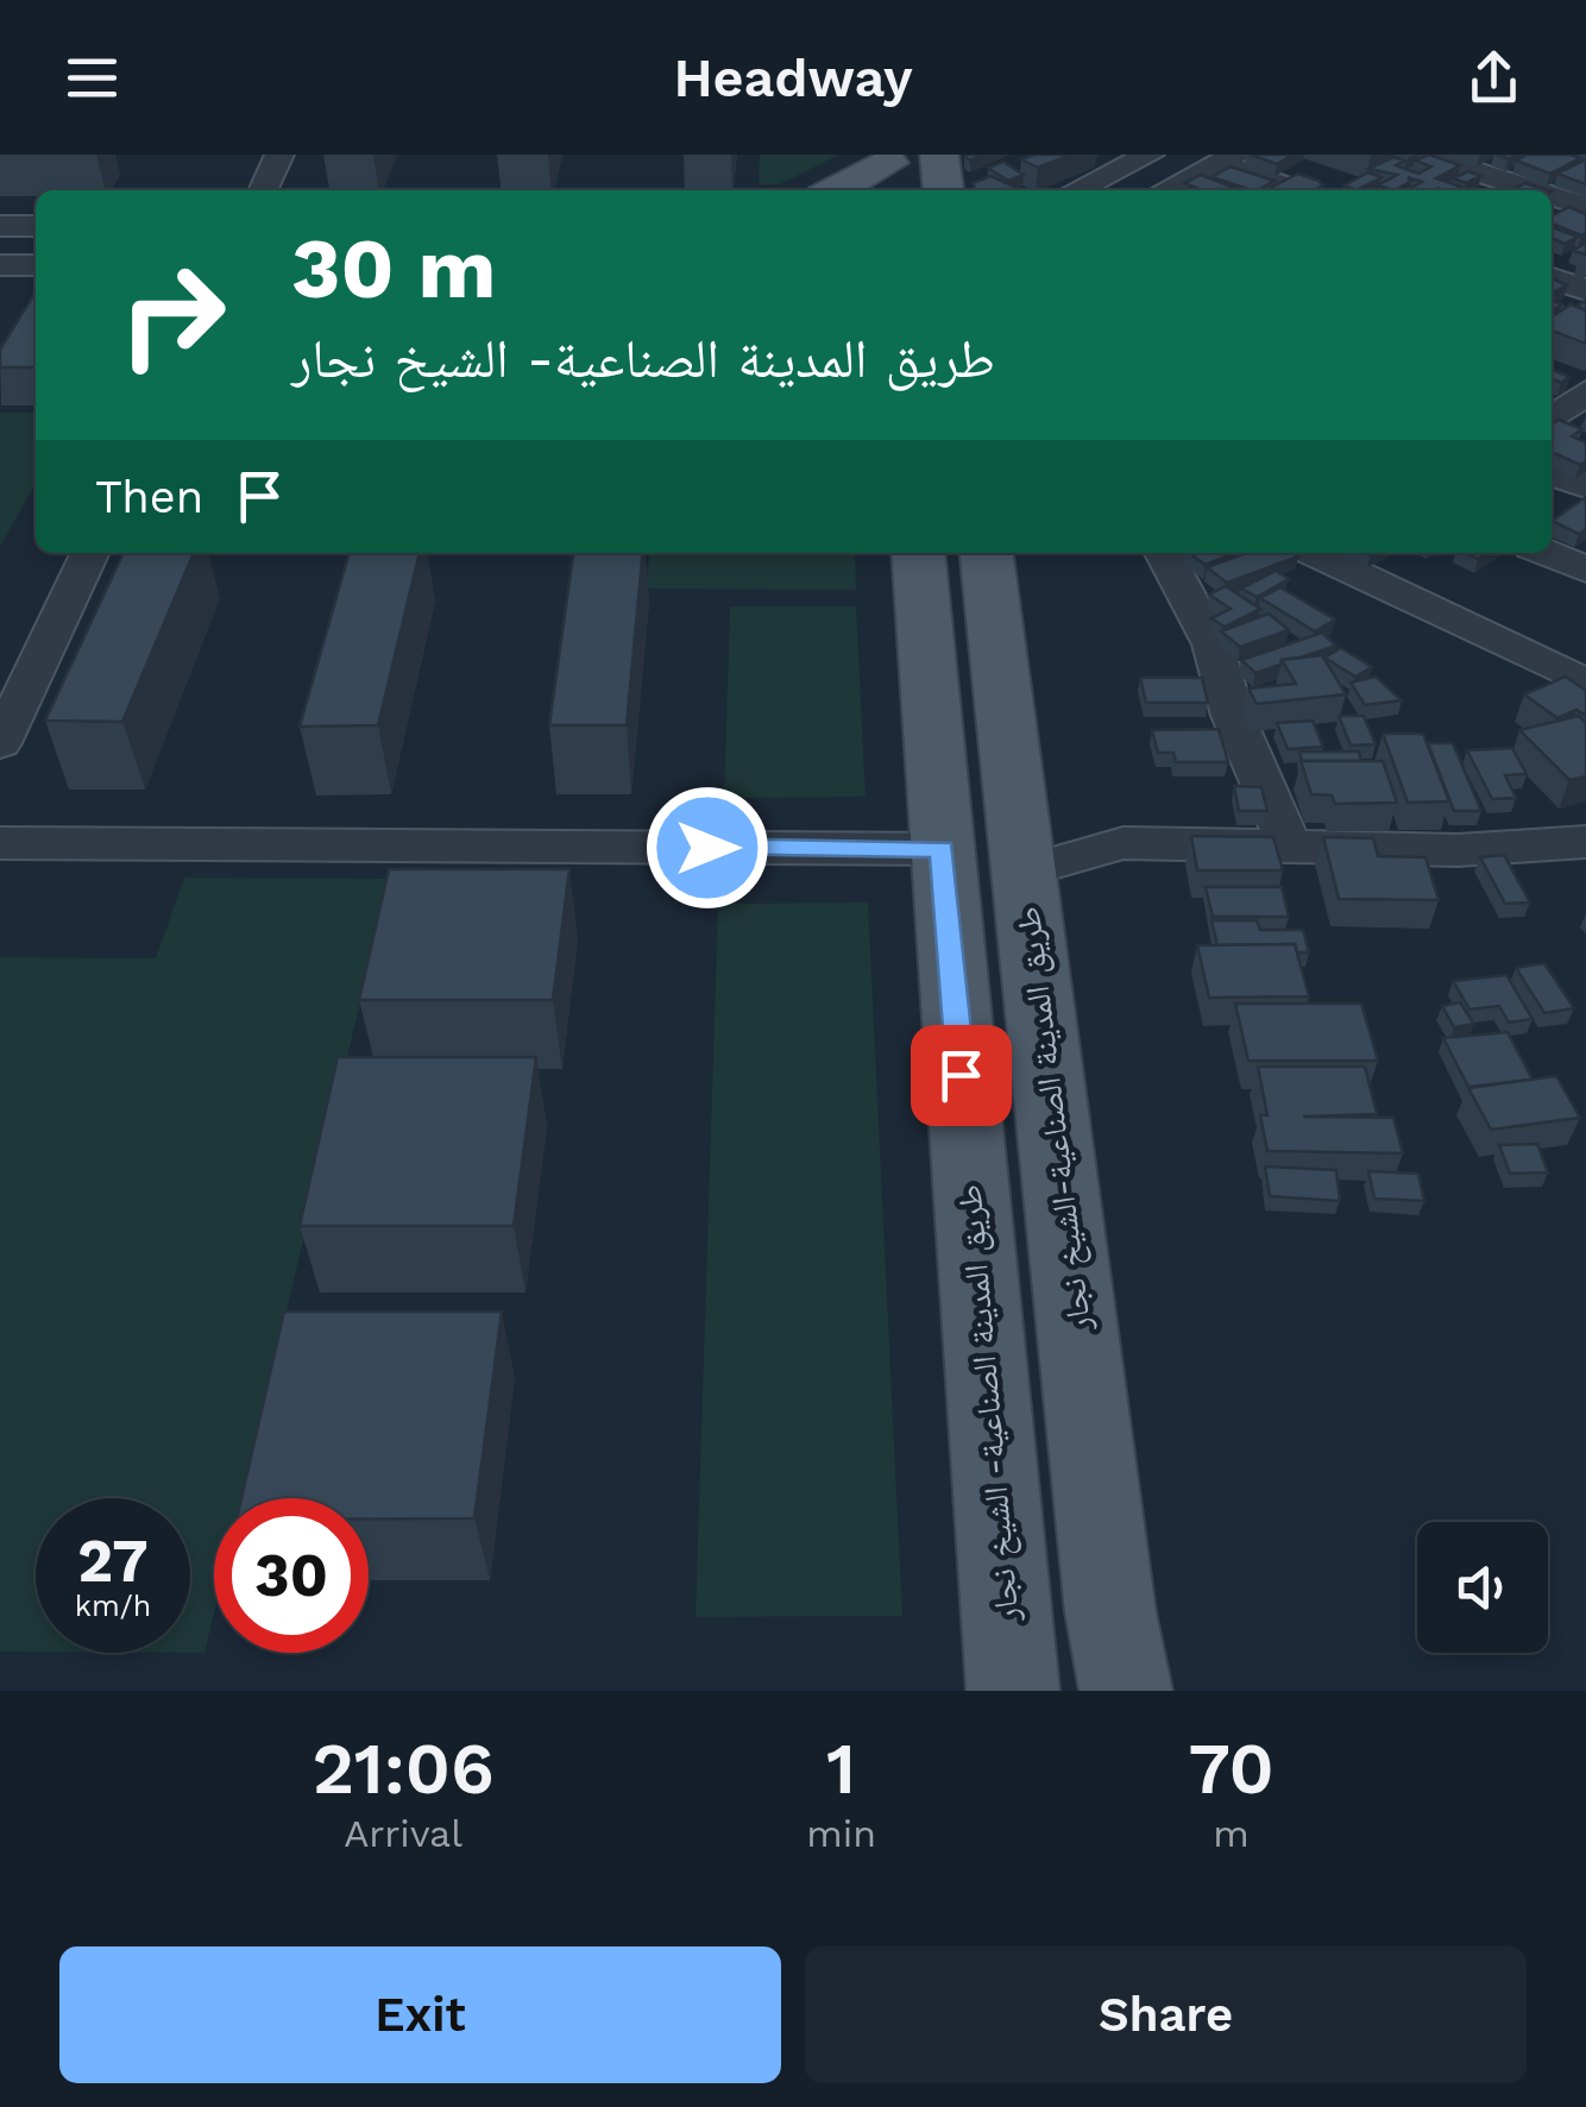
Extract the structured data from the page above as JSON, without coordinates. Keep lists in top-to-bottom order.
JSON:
{
  "streets": {
    "main road": ["طريق المدينة الصناعية-الشيخ نجار", "طريق المدينة الصناعية- الشيخ نجار"]
  },
  "page": {
    "header": "Headway",
    "turn": ["30 m", "طريق المدينة الصناعية- الشيخ نجار"],
    "then": "Then",
    "speed": "27 km/h",
    "limit": "30",
    "eta": [
      "21:06",
      "Arrival",
      "1",
      "min",
      "70",
      "m"
    ],
    "buttons": ["Exit", "Share"]
  }
}
